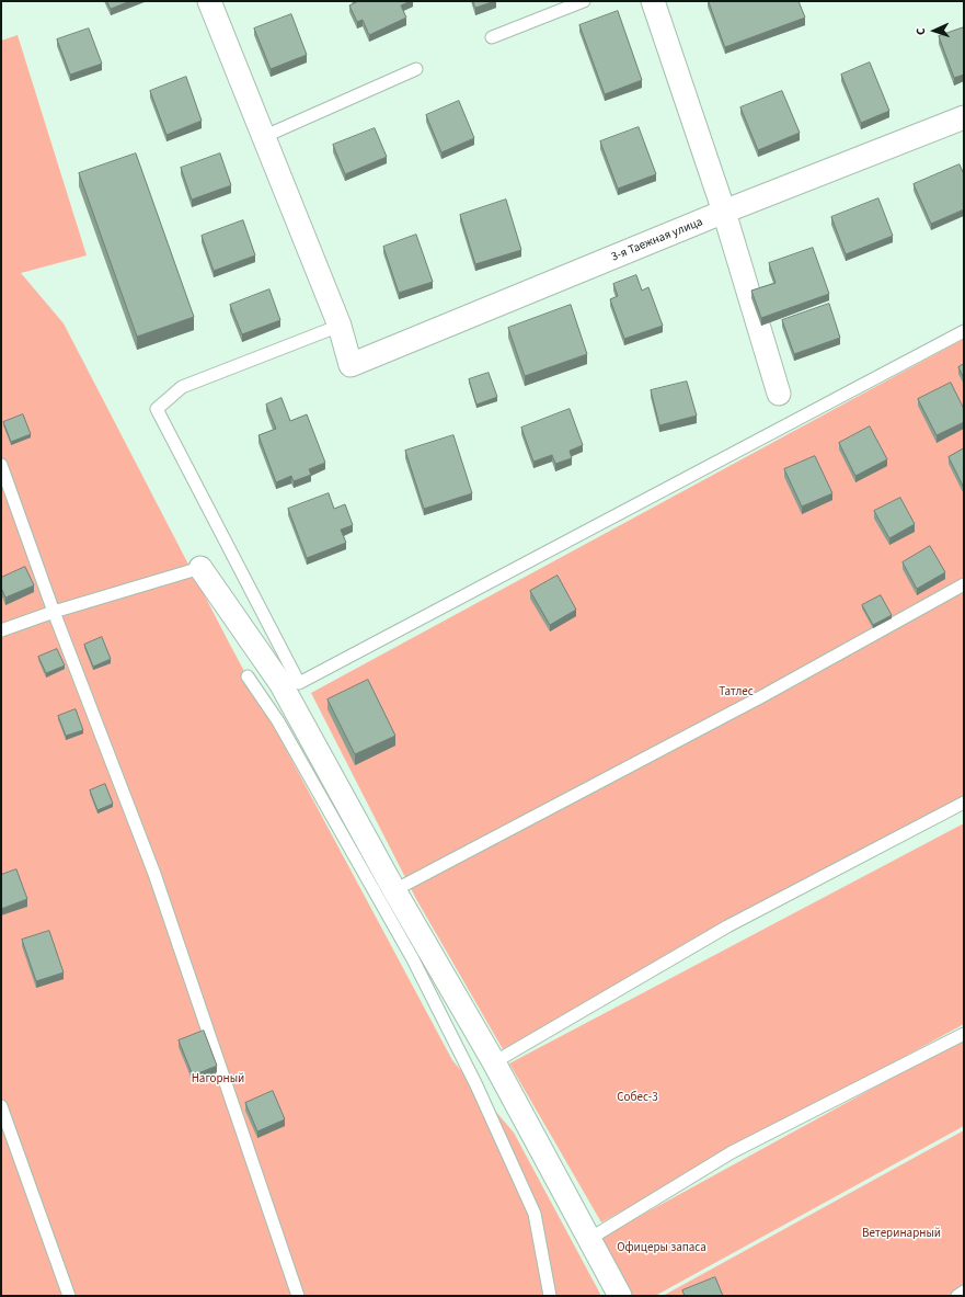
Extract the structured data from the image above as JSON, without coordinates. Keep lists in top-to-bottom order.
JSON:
{
  "streets": {
    "street": ["3-я Таежная улица"]
  },
  "parks": [
    "Татлес",
    "Нагорный",
    "Собес-3",
    "Ветеринарный",
    "Офицеры запаса"
  ],
  "north": "left"
}
